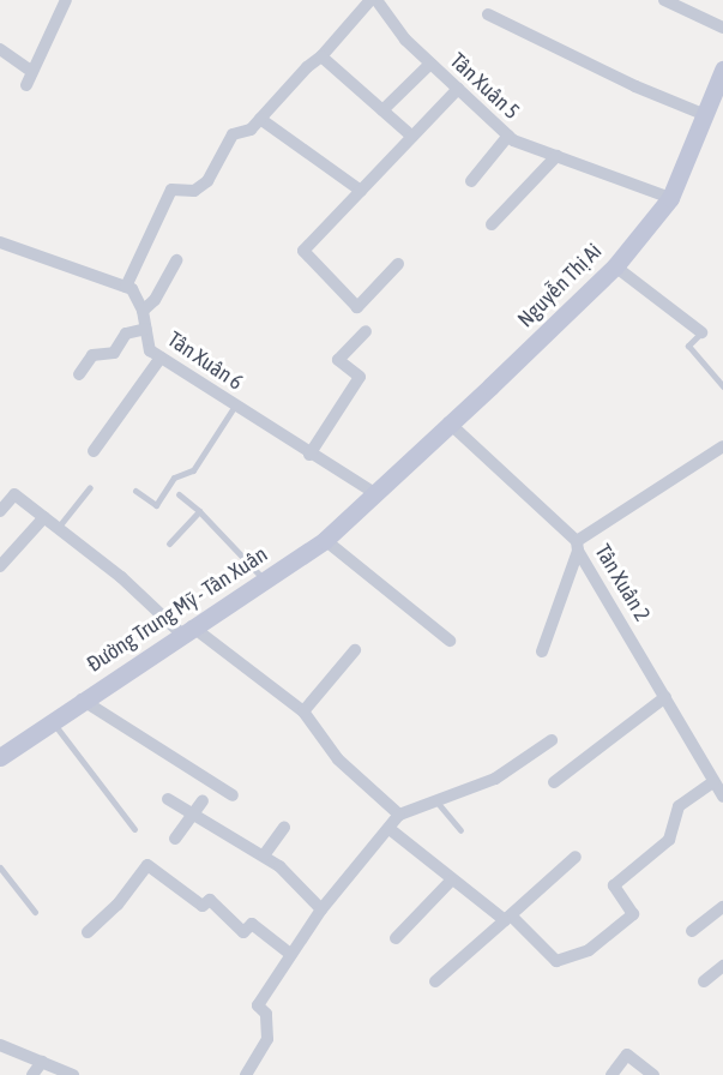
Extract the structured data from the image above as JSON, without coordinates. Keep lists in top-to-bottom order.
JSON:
{
  "streets": {
    "street": [
      "Tân Xuân 5",
      "Nguyễn Thị Ai",
      "Tân Xuân 6",
      "Tân Xuân 2",
      "Đường Trung Mỹ - Tân Xuân"
    ]
  },
  "crossings": [
    ["Tân Xuân 5", "Nguyễn Thị Ai"],
    ["Nguyễn Thị Ai", "Tân Xuân 6"],
    ["Nguyễn Thị Ai", "Tân Xuân 2"],
    ["Nguyễn Thị Ai", "Đường Trung Mỹ - Tân Xuân"],
    ["Tân Xuân 6", "Đường Trung Mỹ - Tân Xuân"]
  ]
}
